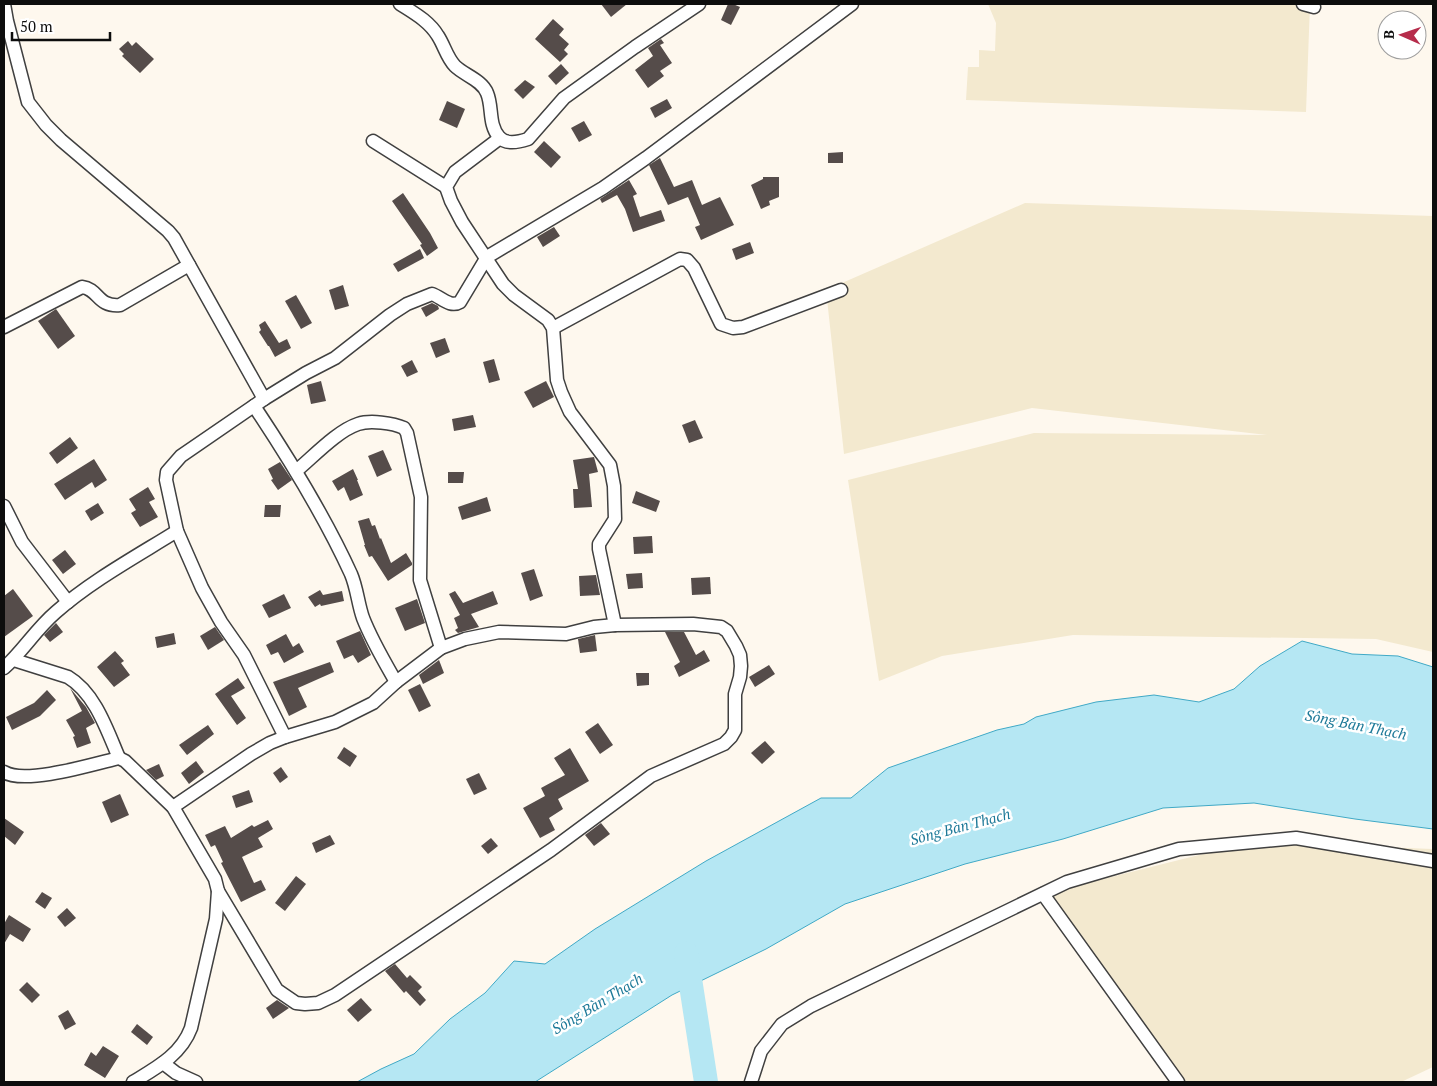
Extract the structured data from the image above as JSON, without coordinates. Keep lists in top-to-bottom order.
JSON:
{
  "water": ["Sông Bàn Thạch"],
  "scale_bar": "50 m",
  "north": "left"
}
